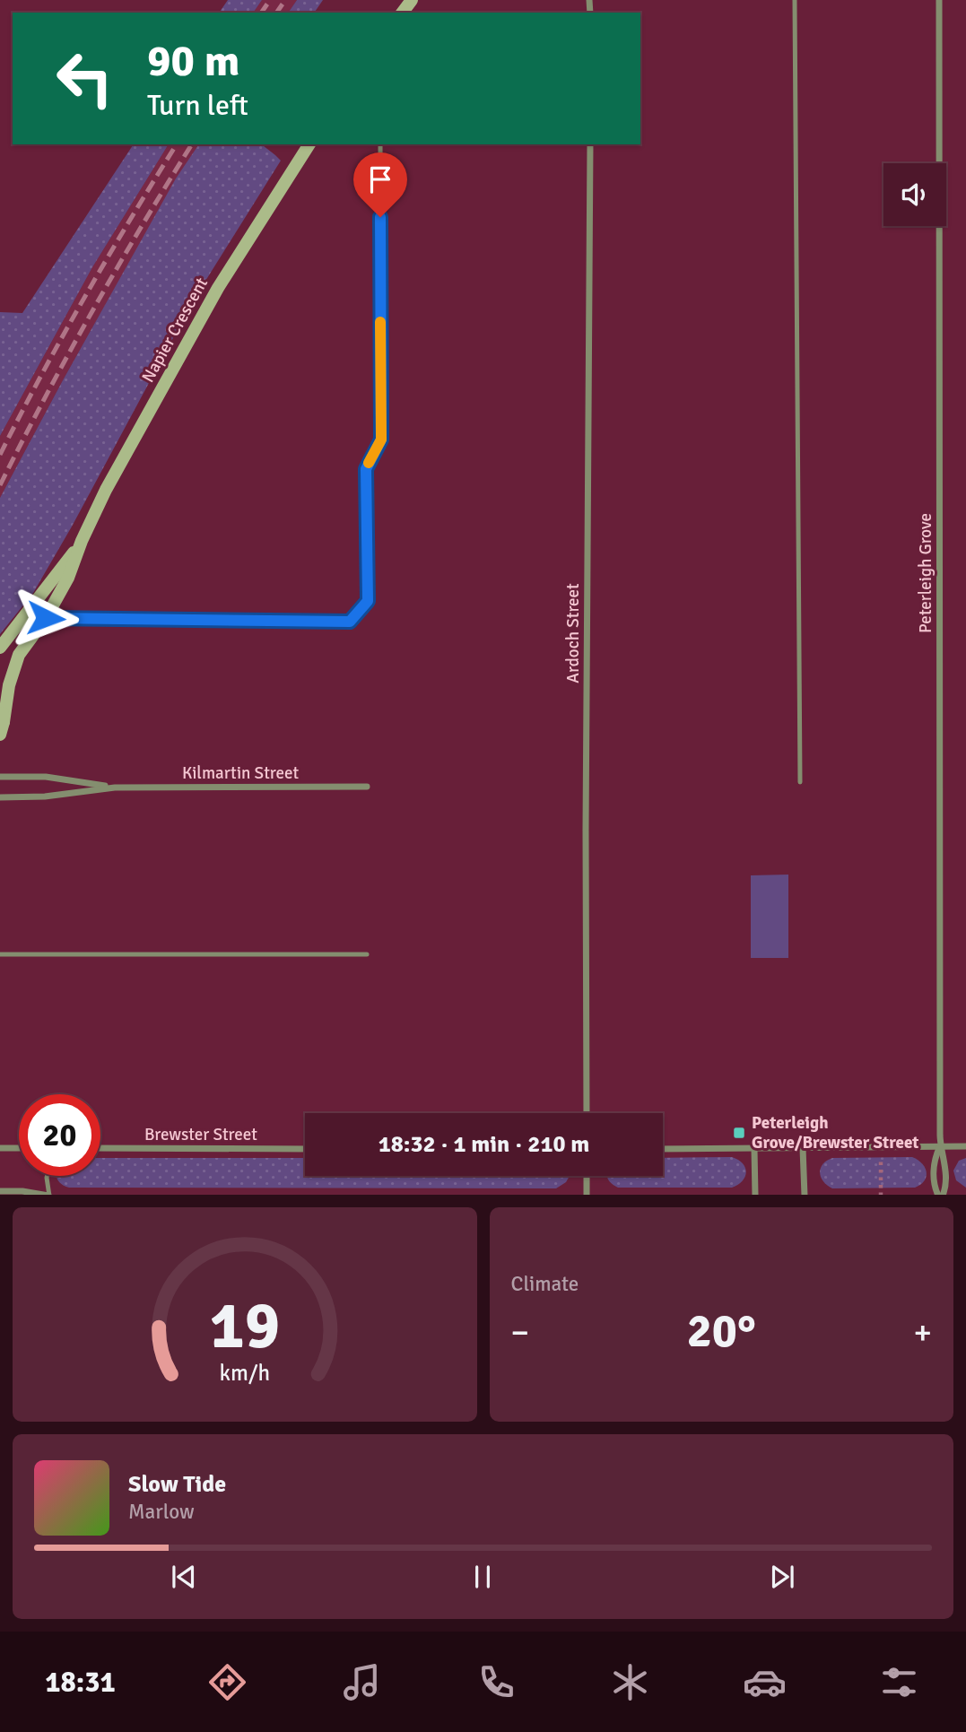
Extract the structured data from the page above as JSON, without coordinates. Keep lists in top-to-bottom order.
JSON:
{
  "streets": {
    "street": [
      "Napier Crescent",
      "Peterleigh Grove",
      "Ardoch Street",
      "Kilmartin Street",
      "Brewster Street"
    ]
  },
  "places": {
    "transit": ["Peterleigh Grove/Brewster Street"]
  },
  "page": {
    "turn": ["90 m", "Turn left"],
    "limit": "20",
    "trip": "18:32 · 1 min · 210 m",
    "tile": "Climate",
    "heat": ["−", "20°", "+"],
    "song": ["Slow Tide", "Marlow"],
    "tabs": "18:31",
    "gauge": ["19", "km/h"]
  }
}
